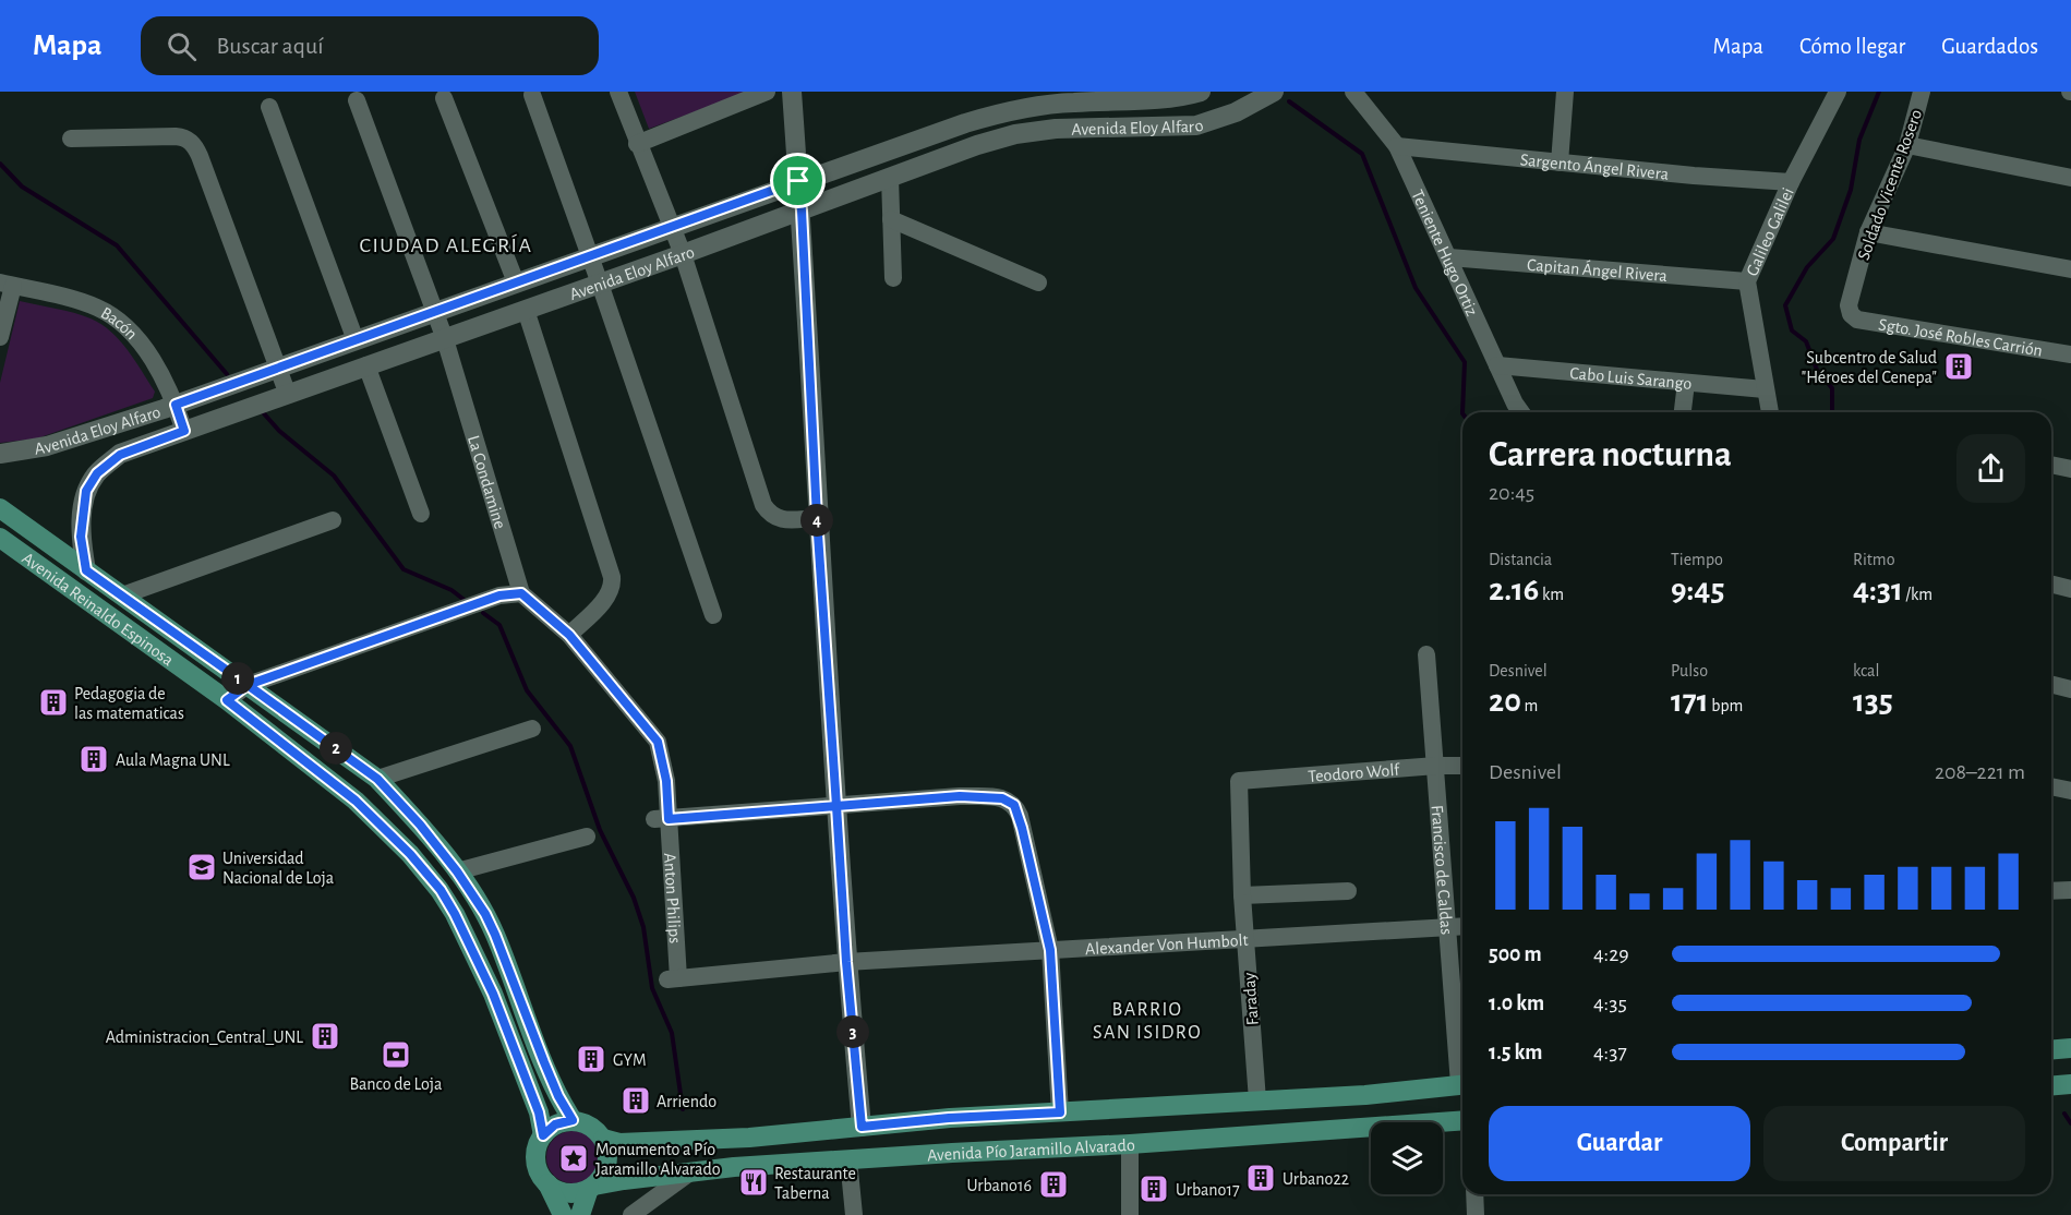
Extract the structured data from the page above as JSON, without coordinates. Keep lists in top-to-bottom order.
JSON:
{
  "streets": {
    "main road": ["Avenida Reinaldo Espinosa", "Avenida Pío Jaramillo Alvarado"],
    "street": [
      "Avenida Eloy Alfaro",
      "Sargento Ángel Rivera",
      "Soldado Vicente Rosero",
      "Galileo Galilei",
      "Teniente Hugo Ortiz",
      "Capitan Ángel Rivera",
      "Bacón",
      "Sgto. José Robles Carrión",
      "Cabo Luis Sarango",
      "La Condamine",
      "Teodoro Wolf",
      "Francisco de Caldas",
      "Anton Philips",
      "Alexander Von Humbolt",
      "Faraday"
    ]
  },
  "crossings": [
    ["Avenida Eloy Alfaro", "Bacón"],
    ["Avenida Eloy Alfaro", "La Condamine"],
    ["Avenida Eloy Alfaro", "Avenida Reinaldo Espinosa"],
    ["Sargento Ángel Rivera", "Galileo Galilei"],
    ["Sargento Ángel Rivera", "Teniente Hugo Ortiz"],
    ["Soldado Vicente Rosero", "Sgto. José Robles Carrión"],
    ["Galileo Galilei", "Capitan Ángel Rivera"],
    ["Galileo Galilei", "Cabo Luis Sarango"],
    ["Teniente Hugo Ortiz", "Capitan Ángel Rivera"],
    ["Teniente Hugo Ortiz", "Cabo Luis Sarango"],
    ["Avenida Reinaldo Espinosa", "Avenida Pío Jaramillo Alvarado"],
    ["Teodoro Wolf", "Francisco de Caldas"],
    ["Teodoro Wolf", "Faraday"],
    ["Francisco de Caldas", "Alexander Von Humbolt"],
    ["Anton Philips", "Alexander Von Humbolt"],
    ["Alexander Von Humbolt", "Faraday"],
    ["Faraday", "Avenida Pío Jaramillo Alvarado"]
  ],
  "districts": ["CIUDAD ALEGRÍA", "BARRIO SAN ISIDRO"],
  "places": {
    "building": [
      "Subcentro de Salud \"Héroes del Cenepa\"",
      "Pedagogia de las matematicas",
      "Aula Magna UNL",
      "Administracion_Central_UNL",
      "GYM",
      "Arriendo",
      "Urbano22",
      "Urbano16",
      "Urbano17"
    ],
    "school or university": ["Universidad Nacional de Loja"],
    "bank": ["Banco de Loja"],
    "place": ["Monumento a Pío Jaramillo Alvarado"],
    "restaurant": ["Restaurante Taberna"]
  },
  "page": {
    "header": "Mapa",
    "search": "Buscar aquí",
    "nav": ["Mapa", "Cómo llegar", "Guardados"],
    "heading": ["Carrera nocturna", "20:45"],
    "pins": [
      "4",
      "1",
      "2",
      "3"
    ],
    "stats": [
      ["Distancia", "2.16 km"],
      ["Tiempo", "9:45"],
      ["Ritmo", "4:31 /km"],
      ["Desnivel", "20 m"],
      ["Pulso", "171 bpm"],
      ["kcal", "135"]
    ],
    "chart": ["Desnivel", "208–221 m"],
    "list": [
      {
        "name": "500 m",
        "note": "4:29"
      },
      {
        "name": "1.0 km",
        "note": "4:35"
      },
      {
        "name": "1.5 km",
        "note": "4:37"
      }
    ],
    "buttons": ["Guardar", "Compartir"]
  }
}
